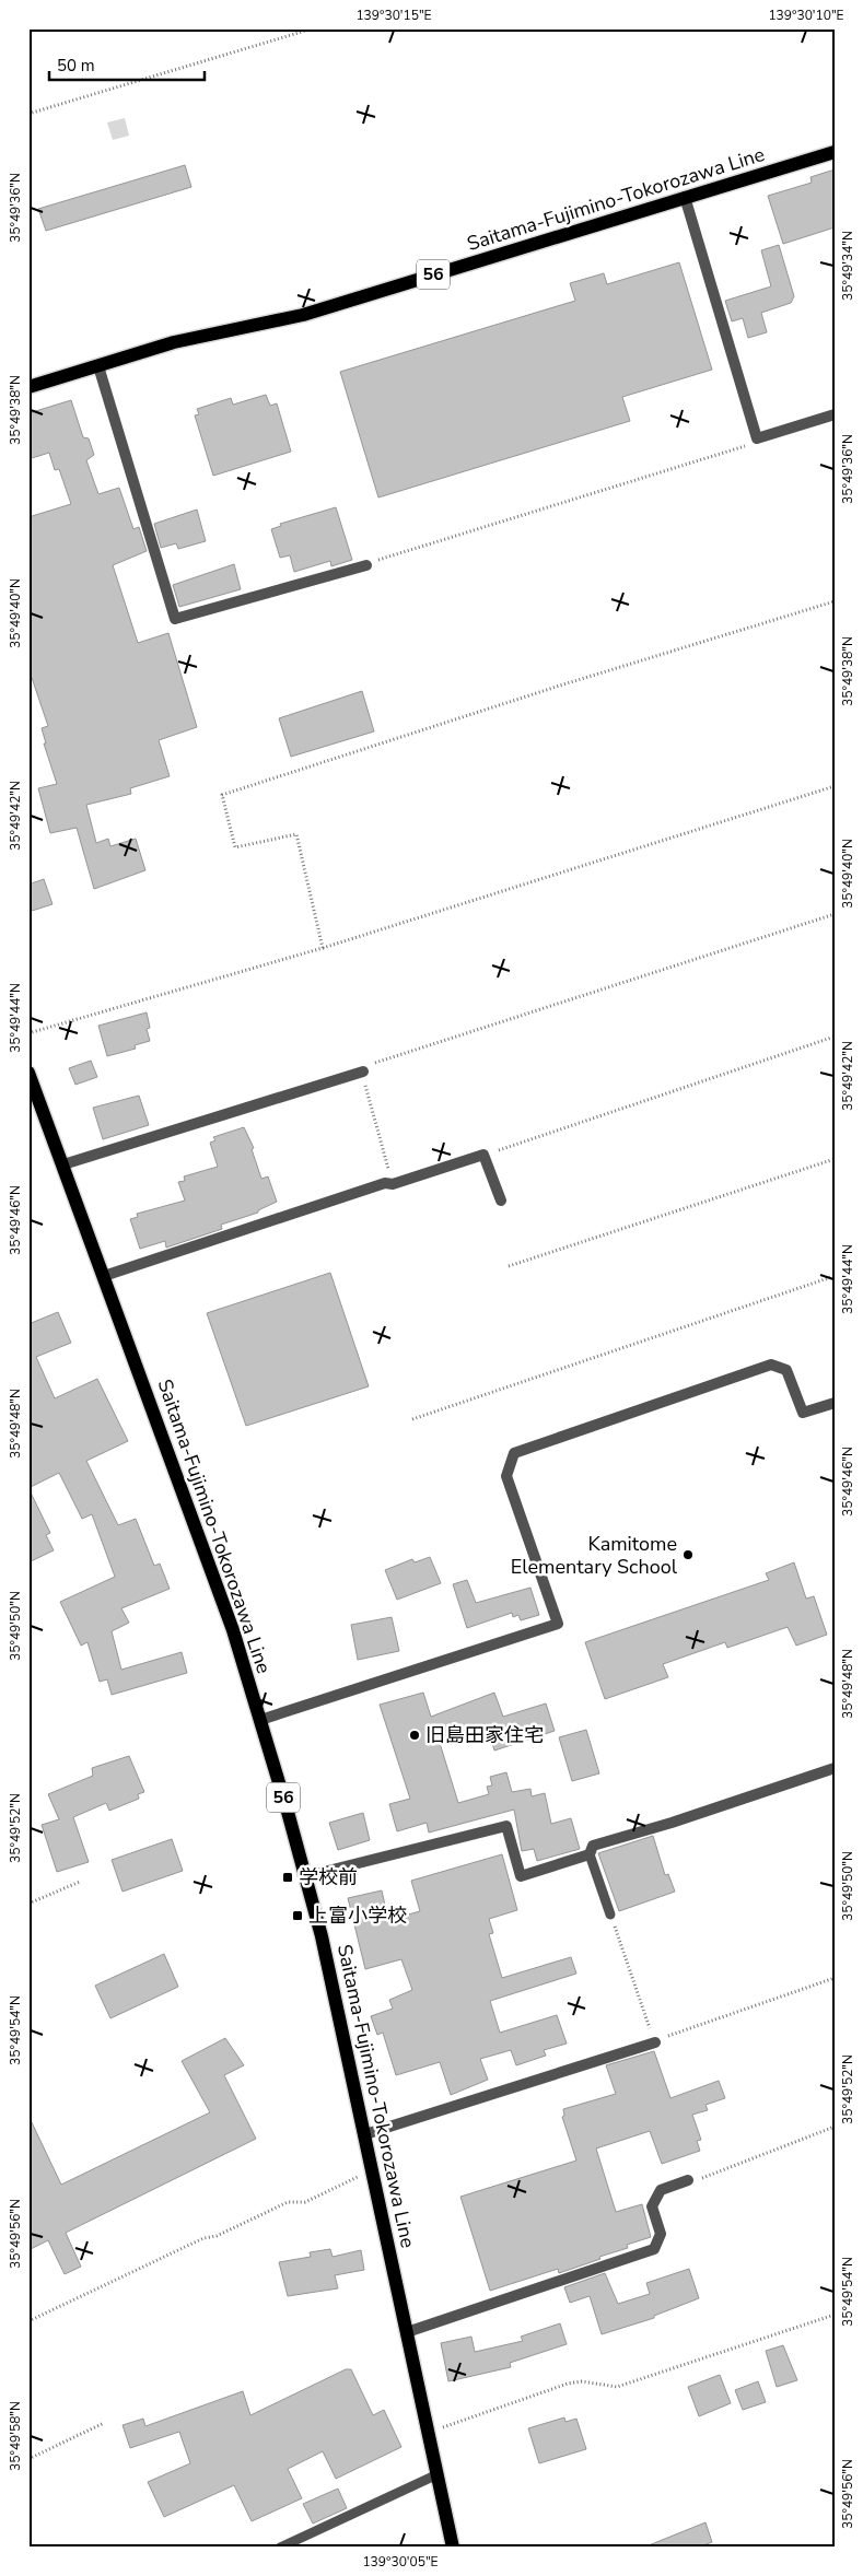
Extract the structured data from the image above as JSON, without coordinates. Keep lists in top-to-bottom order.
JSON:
{
  "streets": {
    "main road": ["Saitama-Fujimino-Tokorozawa Line", "56"]
  },
  "places": {
    "other": ["Kamitome Elementary School", "旧島田家住宅"],
    "transit": ["学校前", "上富小学校"]
  },
  "scale_bar": "50 m",
  "coordinates": [
    "139°30'15\"E",
    "139°30'10\"E",
    "35°49'36\"N",
    "35°49'34\"N",
    "35°49'38\"N",
    "35°49'40\"N",
    "35°49'42\"N",
    "35°49'44\"N",
    "35°49'46\"N",
    "35°49'48\"N",
    "35°49'50\"N",
    "35°49'52\"N",
    "35°49'54\"N",
    "35°49'56\"N",
    "35°49'58\"N",
    "139°30'05\"E"
  ]
}
